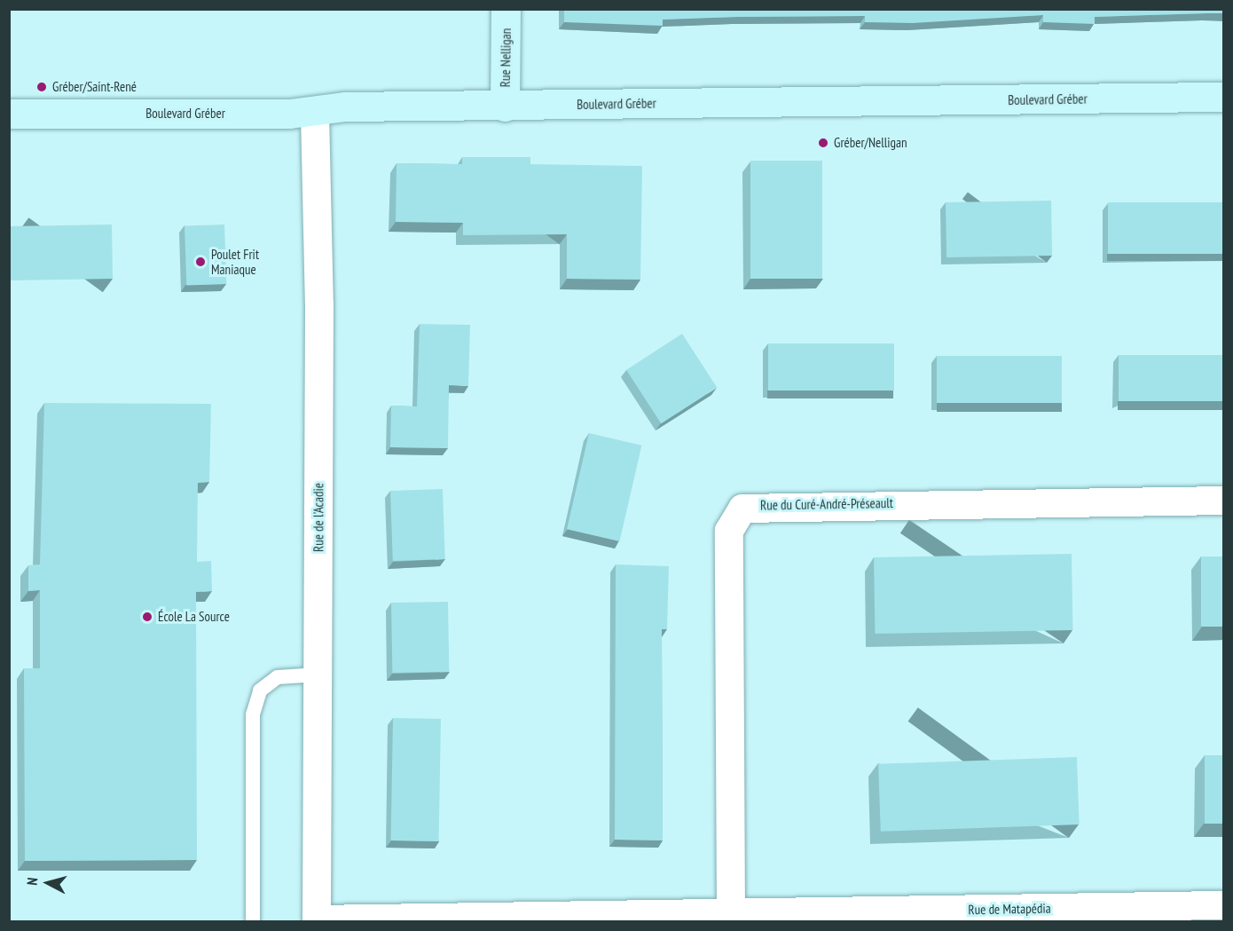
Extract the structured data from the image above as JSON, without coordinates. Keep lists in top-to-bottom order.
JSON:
{
  "streets": {
    "main road": ["Rue Nelligan", "Boulevard Gréber"],
    "street": ["Rue du Curé-André-Préseault", "Rue de l'Acadie", "Rue de Matapédia"]
  },
  "crossings": [
    ["Rue Nelligan", "Boulevard Gréber"],
    ["Boulevard Gréber", "Rue de l'Acadie"],
    ["Rue du Curé-André-Préseault", "Rue de Matapédia"],
    ["Rue de l'Acadie", "Rue de Matapédia"]
  ],
  "places": [
    "Gréber/Saint-René",
    "Gréber/Nelligan",
    "Poulet Frit Maniaque",
    "École La Source"
  ],
  "north": "left"
}
